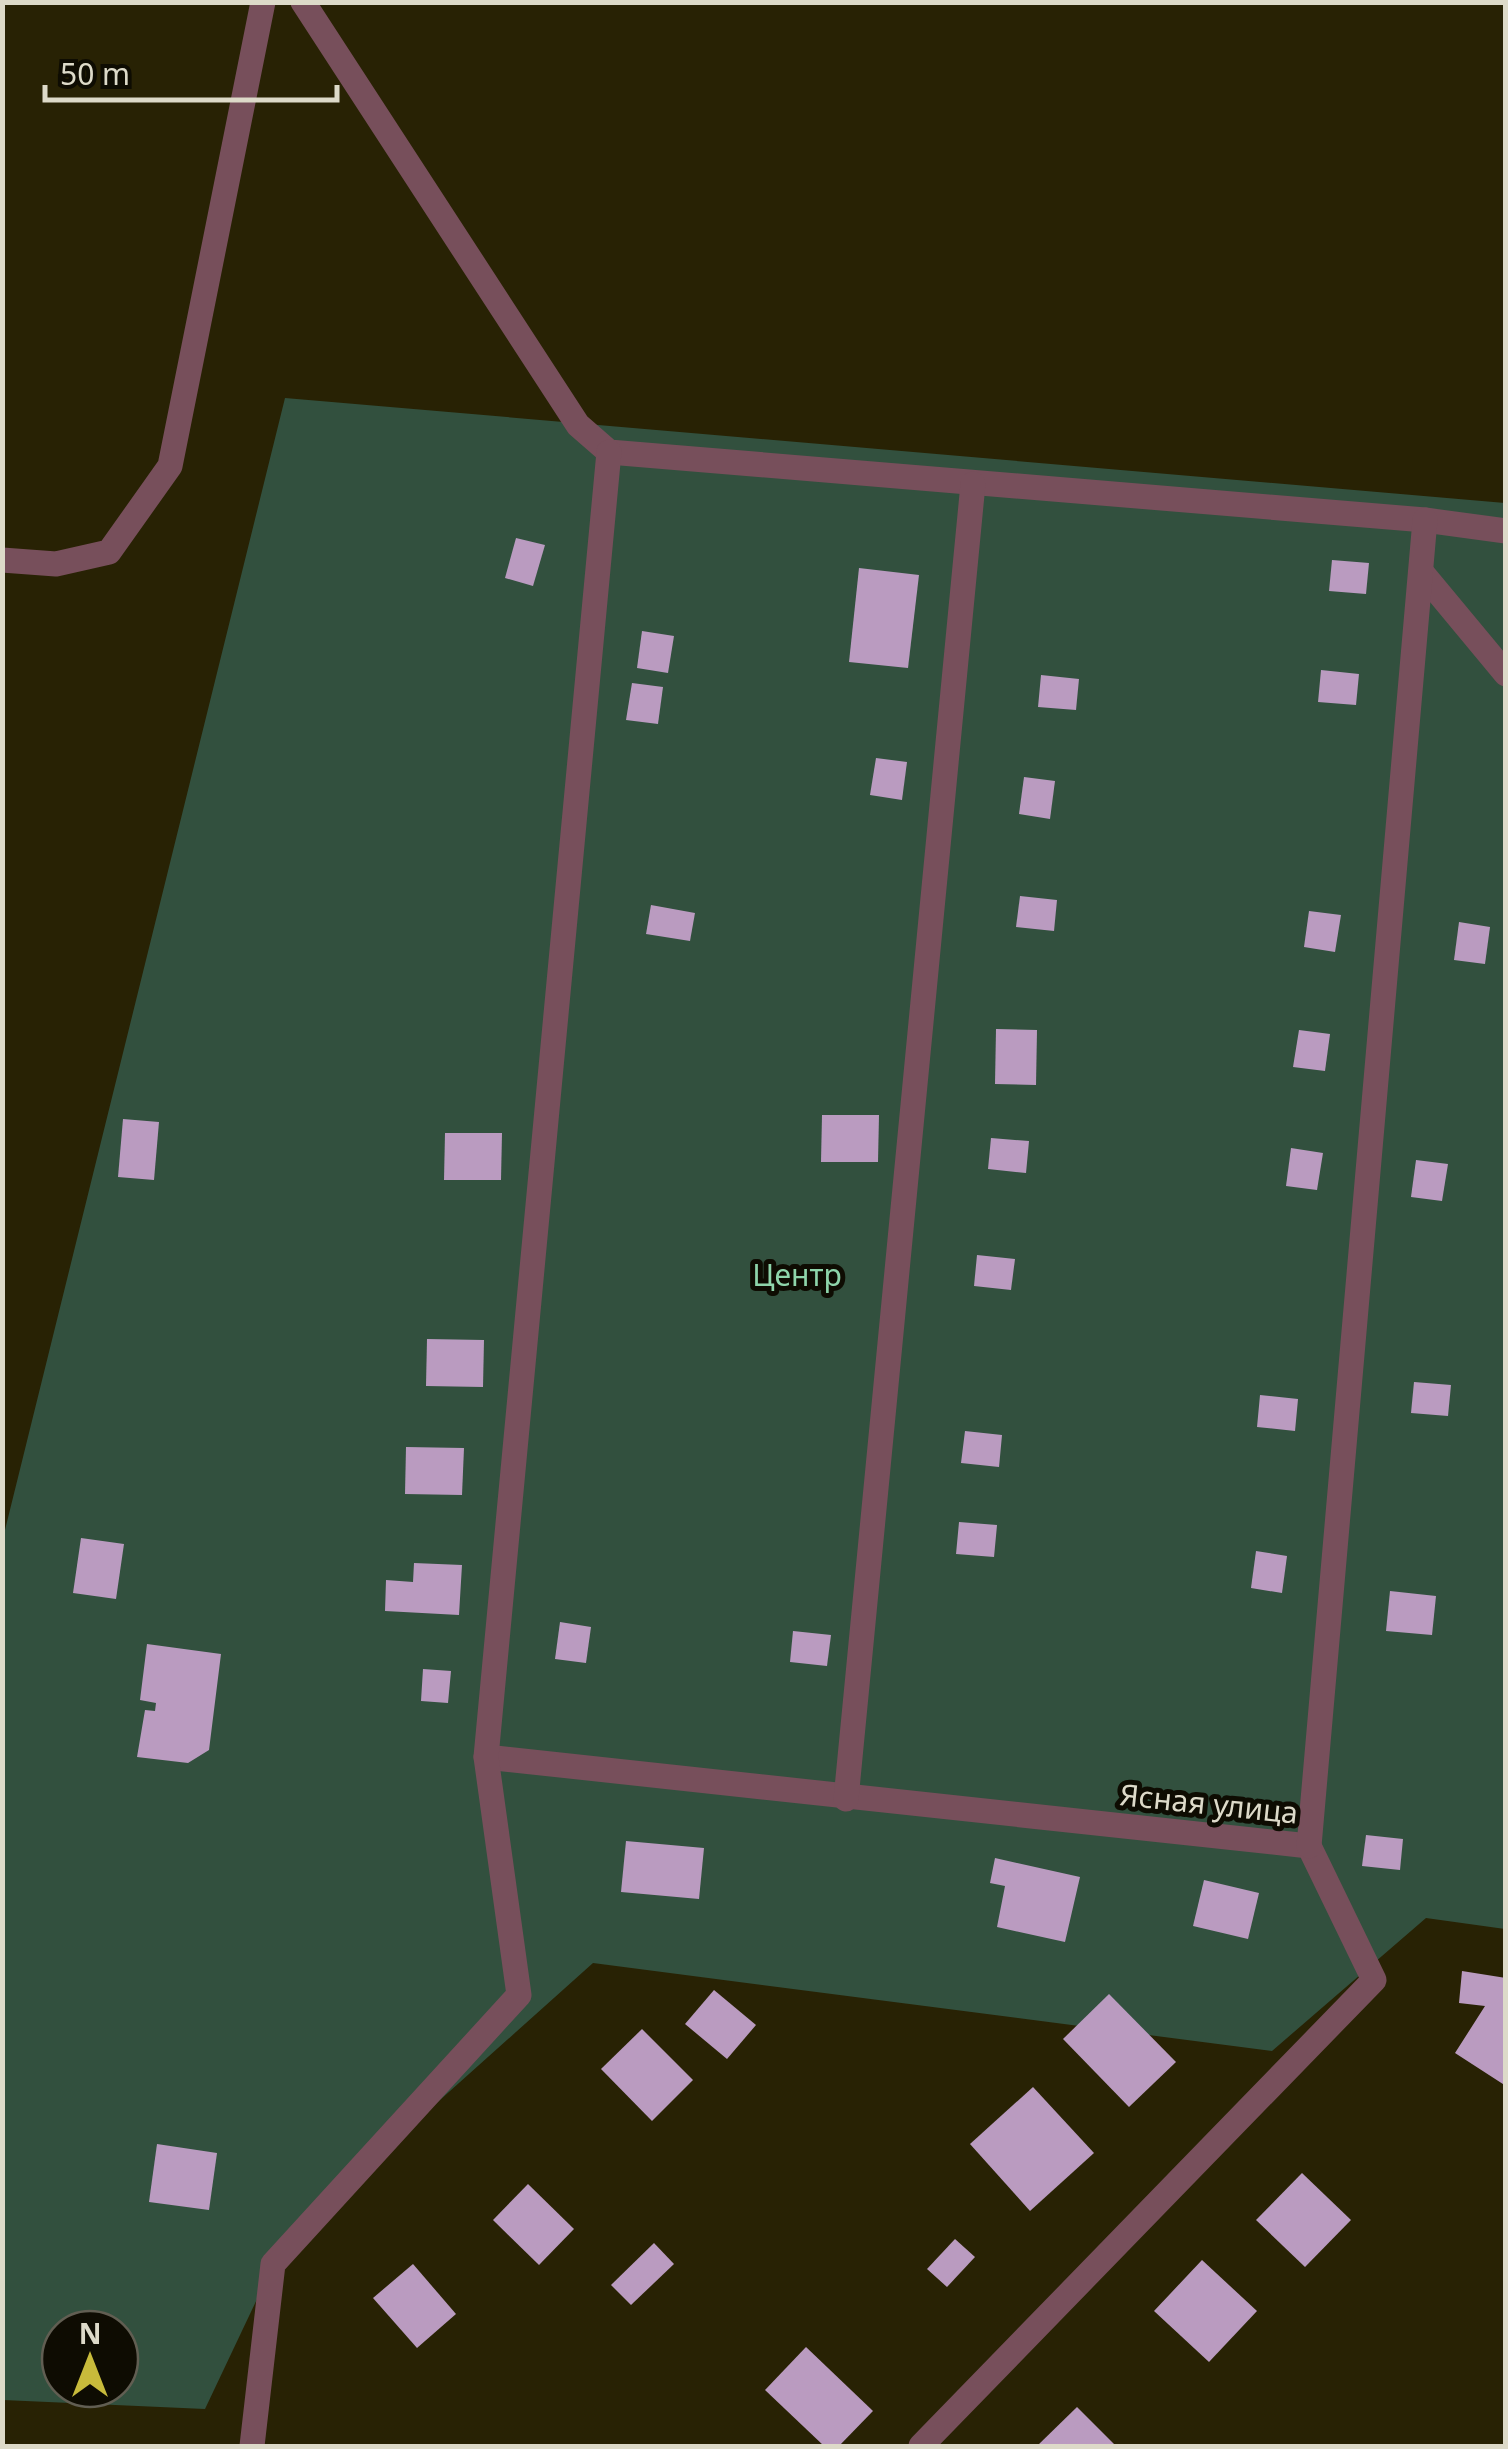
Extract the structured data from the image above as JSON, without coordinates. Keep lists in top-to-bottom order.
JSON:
{
  "streets": {
    "street": ["Ясная улица"]
  },
  "parks": ["Центр"],
  "scale_bar": "50 m",
  "north": "top"
}
